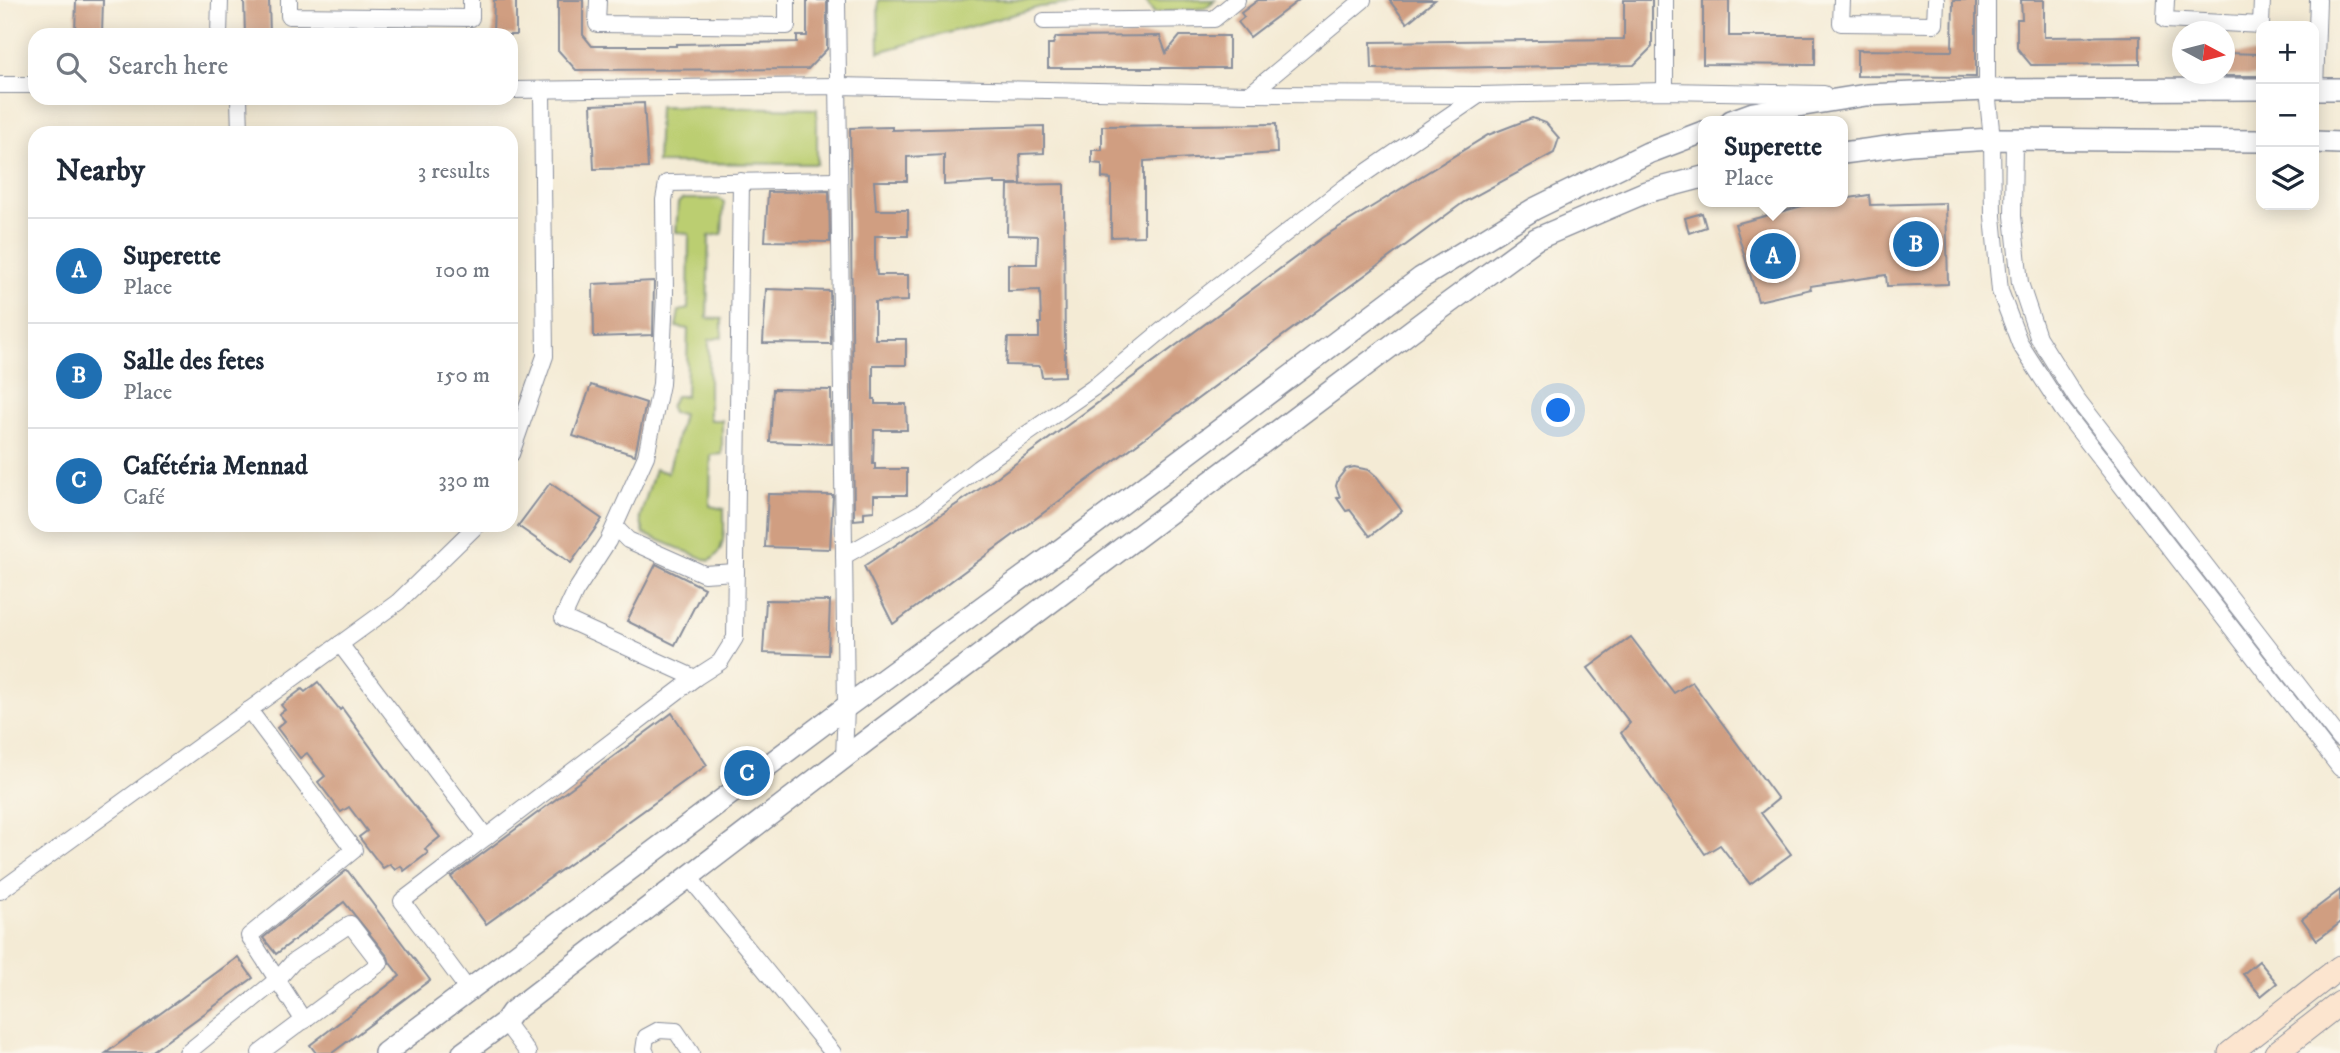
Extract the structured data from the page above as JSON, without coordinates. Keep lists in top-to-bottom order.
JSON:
{
  "north": "right",
  "page": {
    "map_buttons": ["+", "−"],
    "search": "Search here",
    "popup": ["Superette", "Place"],
    "heading": ["Nearby", "3 results"],
    "pins": ["B", "A", "C"],
    "list": [
      {
        "mark": "A",
        "name": "Superette",
        "note": "Place",
        "value": "100 m"
      },
      {
        "mark": "B",
        "name": "Salle des fetes",
        "note": "Place",
        "value": "150 m"
      },
      {
        "mark": "C",
        "name": "Cafétéria Mennad",
        "note": "Café",
        "value": "330 m"
      }
    ]
  }
}
